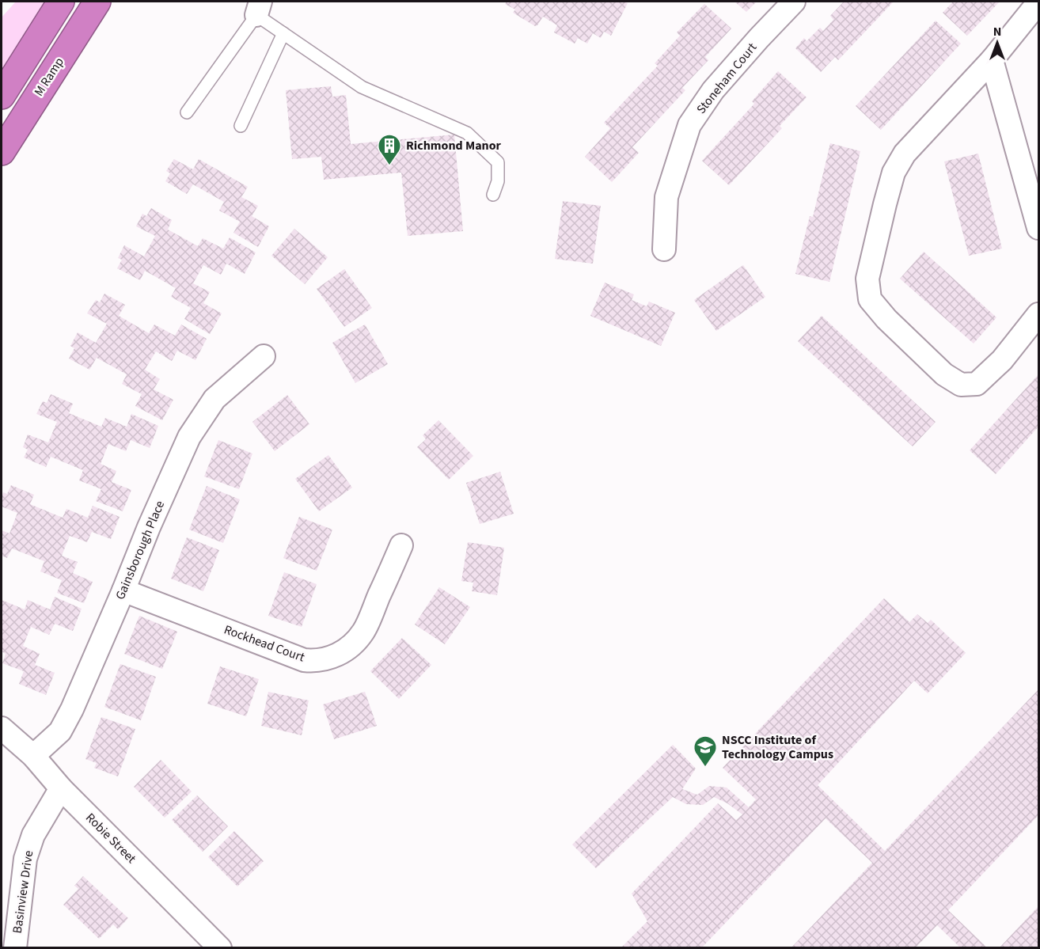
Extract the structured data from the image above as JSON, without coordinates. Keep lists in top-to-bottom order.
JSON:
{
  "streets": {
    "highway": ["M Ramp"],
    "street": [
      "Stoneham Court",
      "Gainsborough Place",
      "Rockhead Court",
      "Robie Street",
      "Basinview Drive"
    ]
  },
  "crossings": [
    ["Gainsborough Place", "Rockhead Court"],
    ["Gainsborough Place", "Robie Street"],
    ["Robie Street", "Basinview Drive"]
  ],
  "places": {
    "building": ["Richmond Manor"],
    "school or university": ["NSCC Institute of Technology Campus"]
  },
  "north": "top"
}
